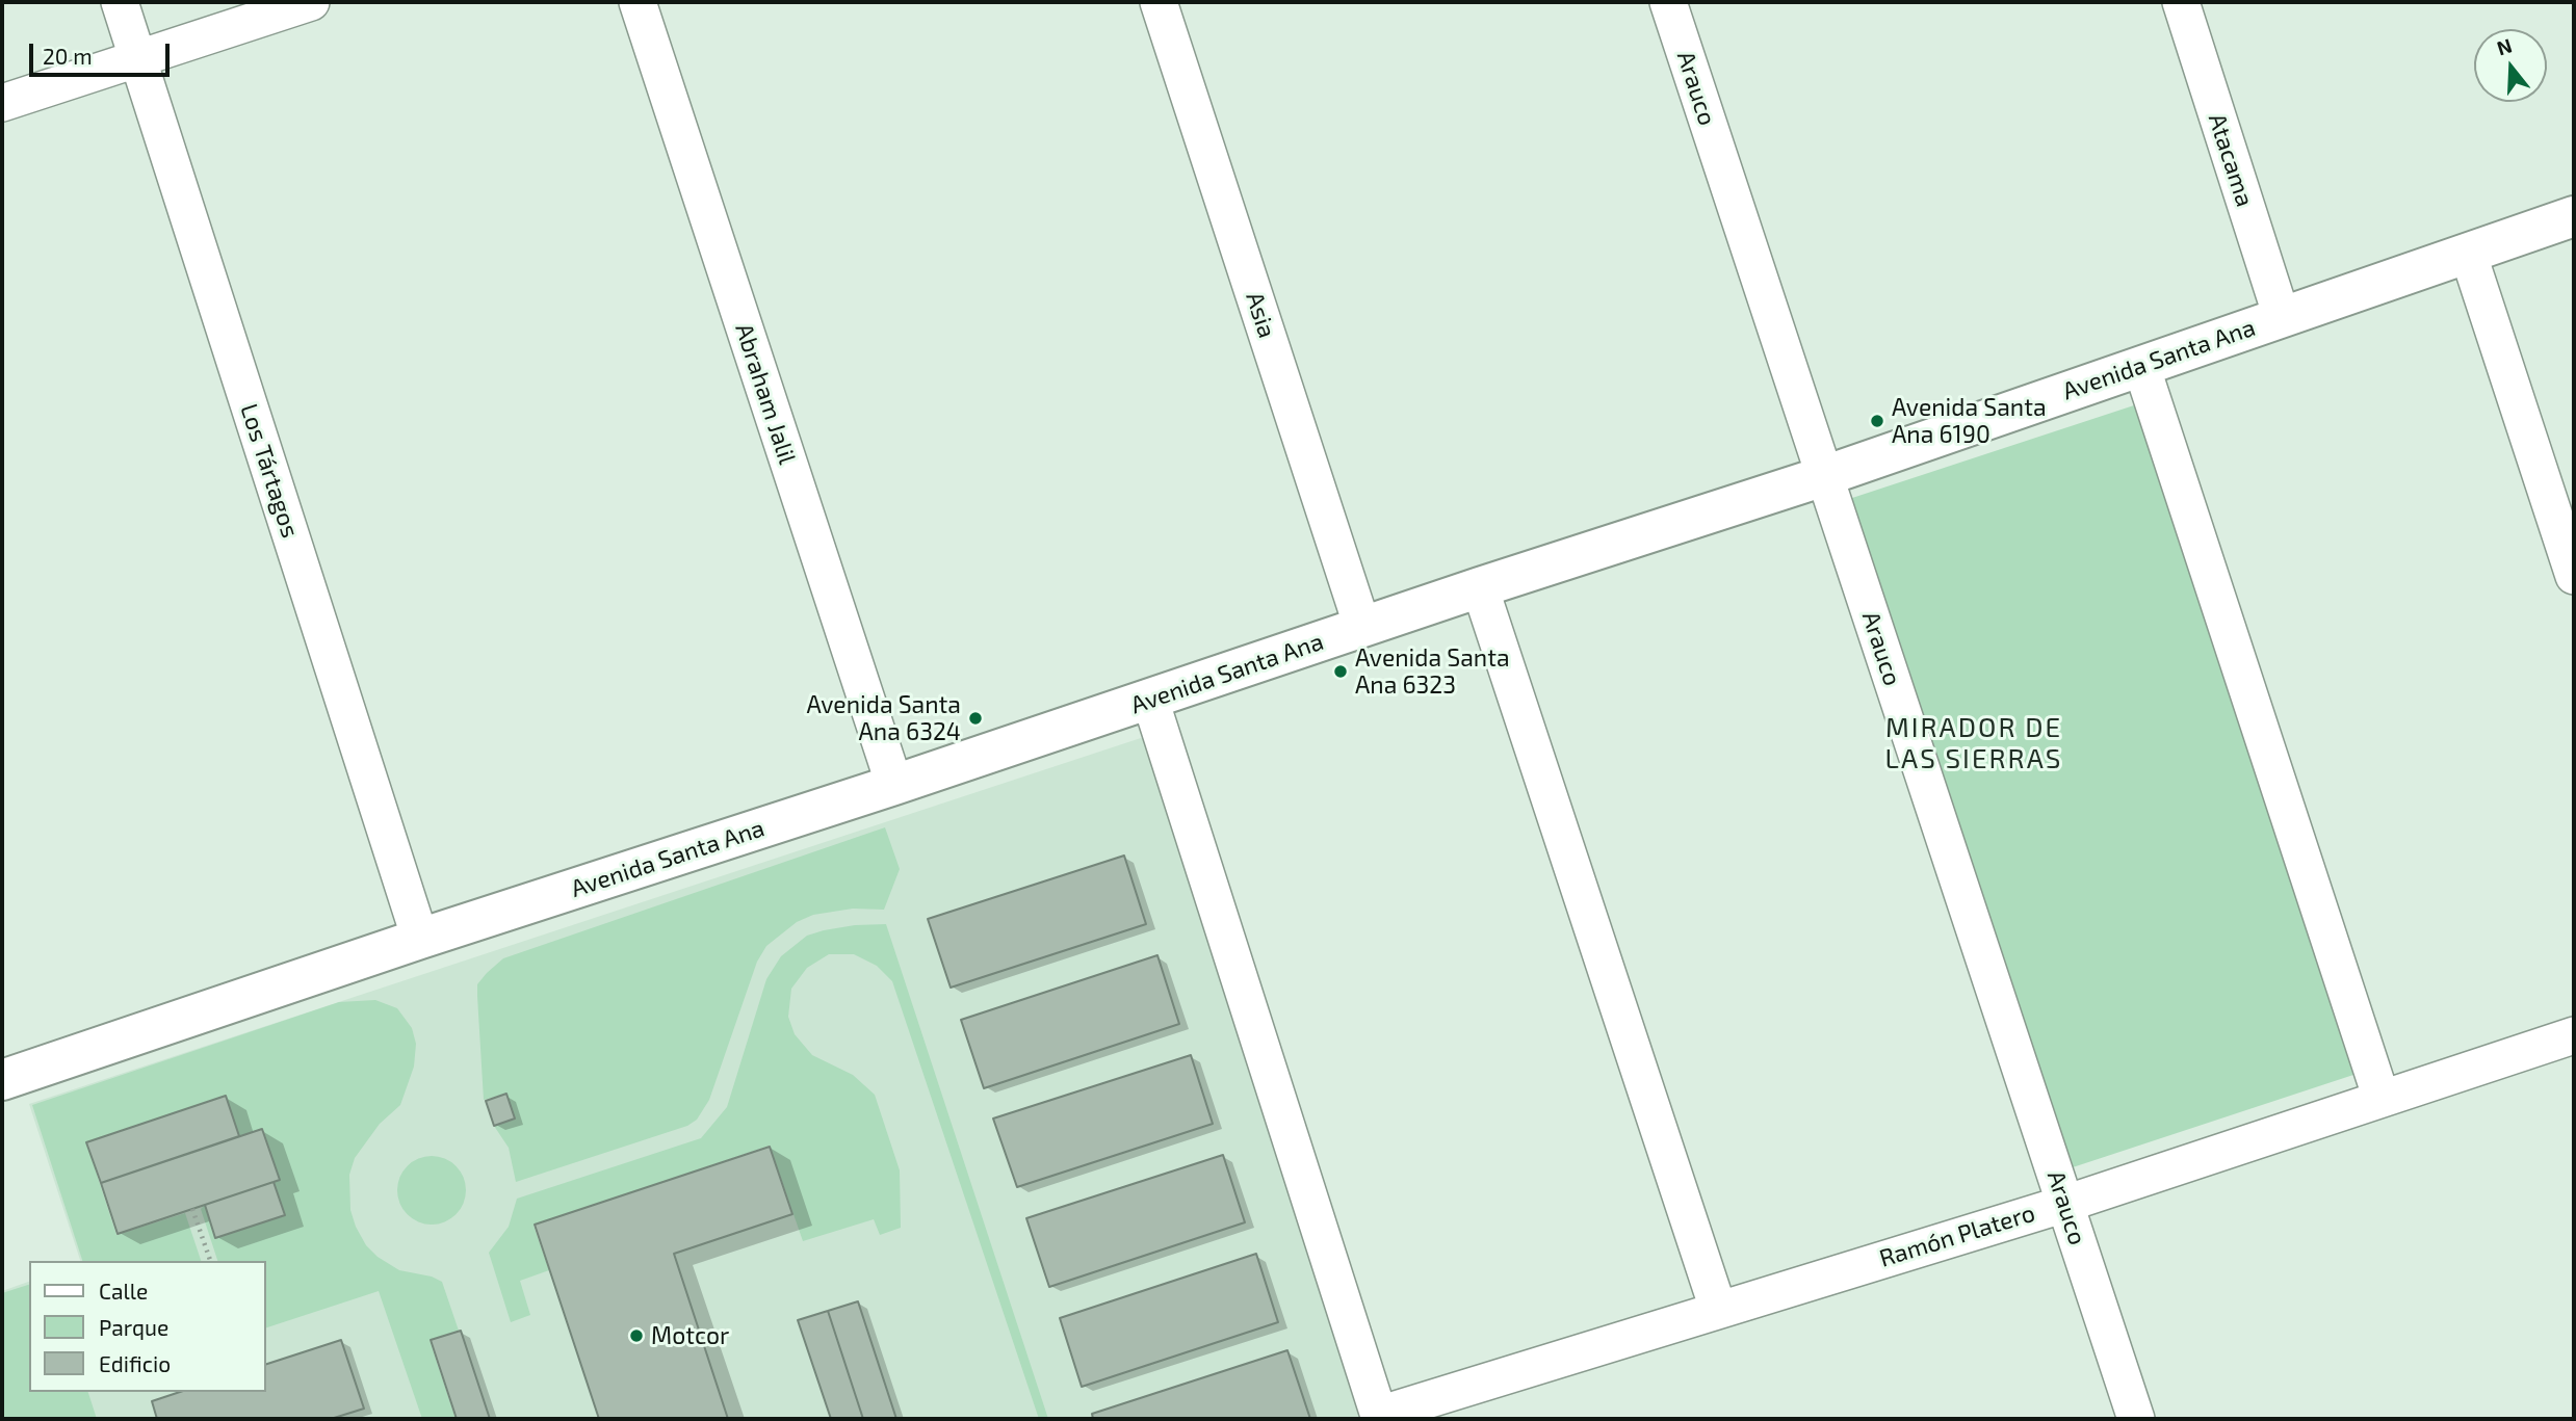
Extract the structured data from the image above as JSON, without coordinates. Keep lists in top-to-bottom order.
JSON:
{
  "streets": {
    "main road": ["Avenida Santa Ana"],
    "street": [
      "Arauco",
      "Atacama",
      "Asia",
      "Abraham Jalil",
      "Los Tártagos",
      "Ramón Platero"
    ]
  },
  "crossings": [
    ["Arauco", "Avenida Santa Ana"],
    ["Arauco", "Ramón Platero"],
    ["Atacama", "Avenida Santa Ana"],
    ["Asia", "Avenida Santa Ana"],
    ["Avenida Santa Ana", "Abraham Jalil"],
    ["Avenida Santa Ana", "Los Tártagos"]
  ],
  "districts": ["MIRADOR DE LAS SIERRAS"],
  "places": [
    "Avenida Santa Ana 6190",
    "Avenida Santa Ana 6323",
    "Avenida Santa Ana 6324",
    "Motcor"
  ],
  "legend": ["Calle", "Parque", "Edificio"],
  "scale_bar": "20 m",
  "north": "top"
}
